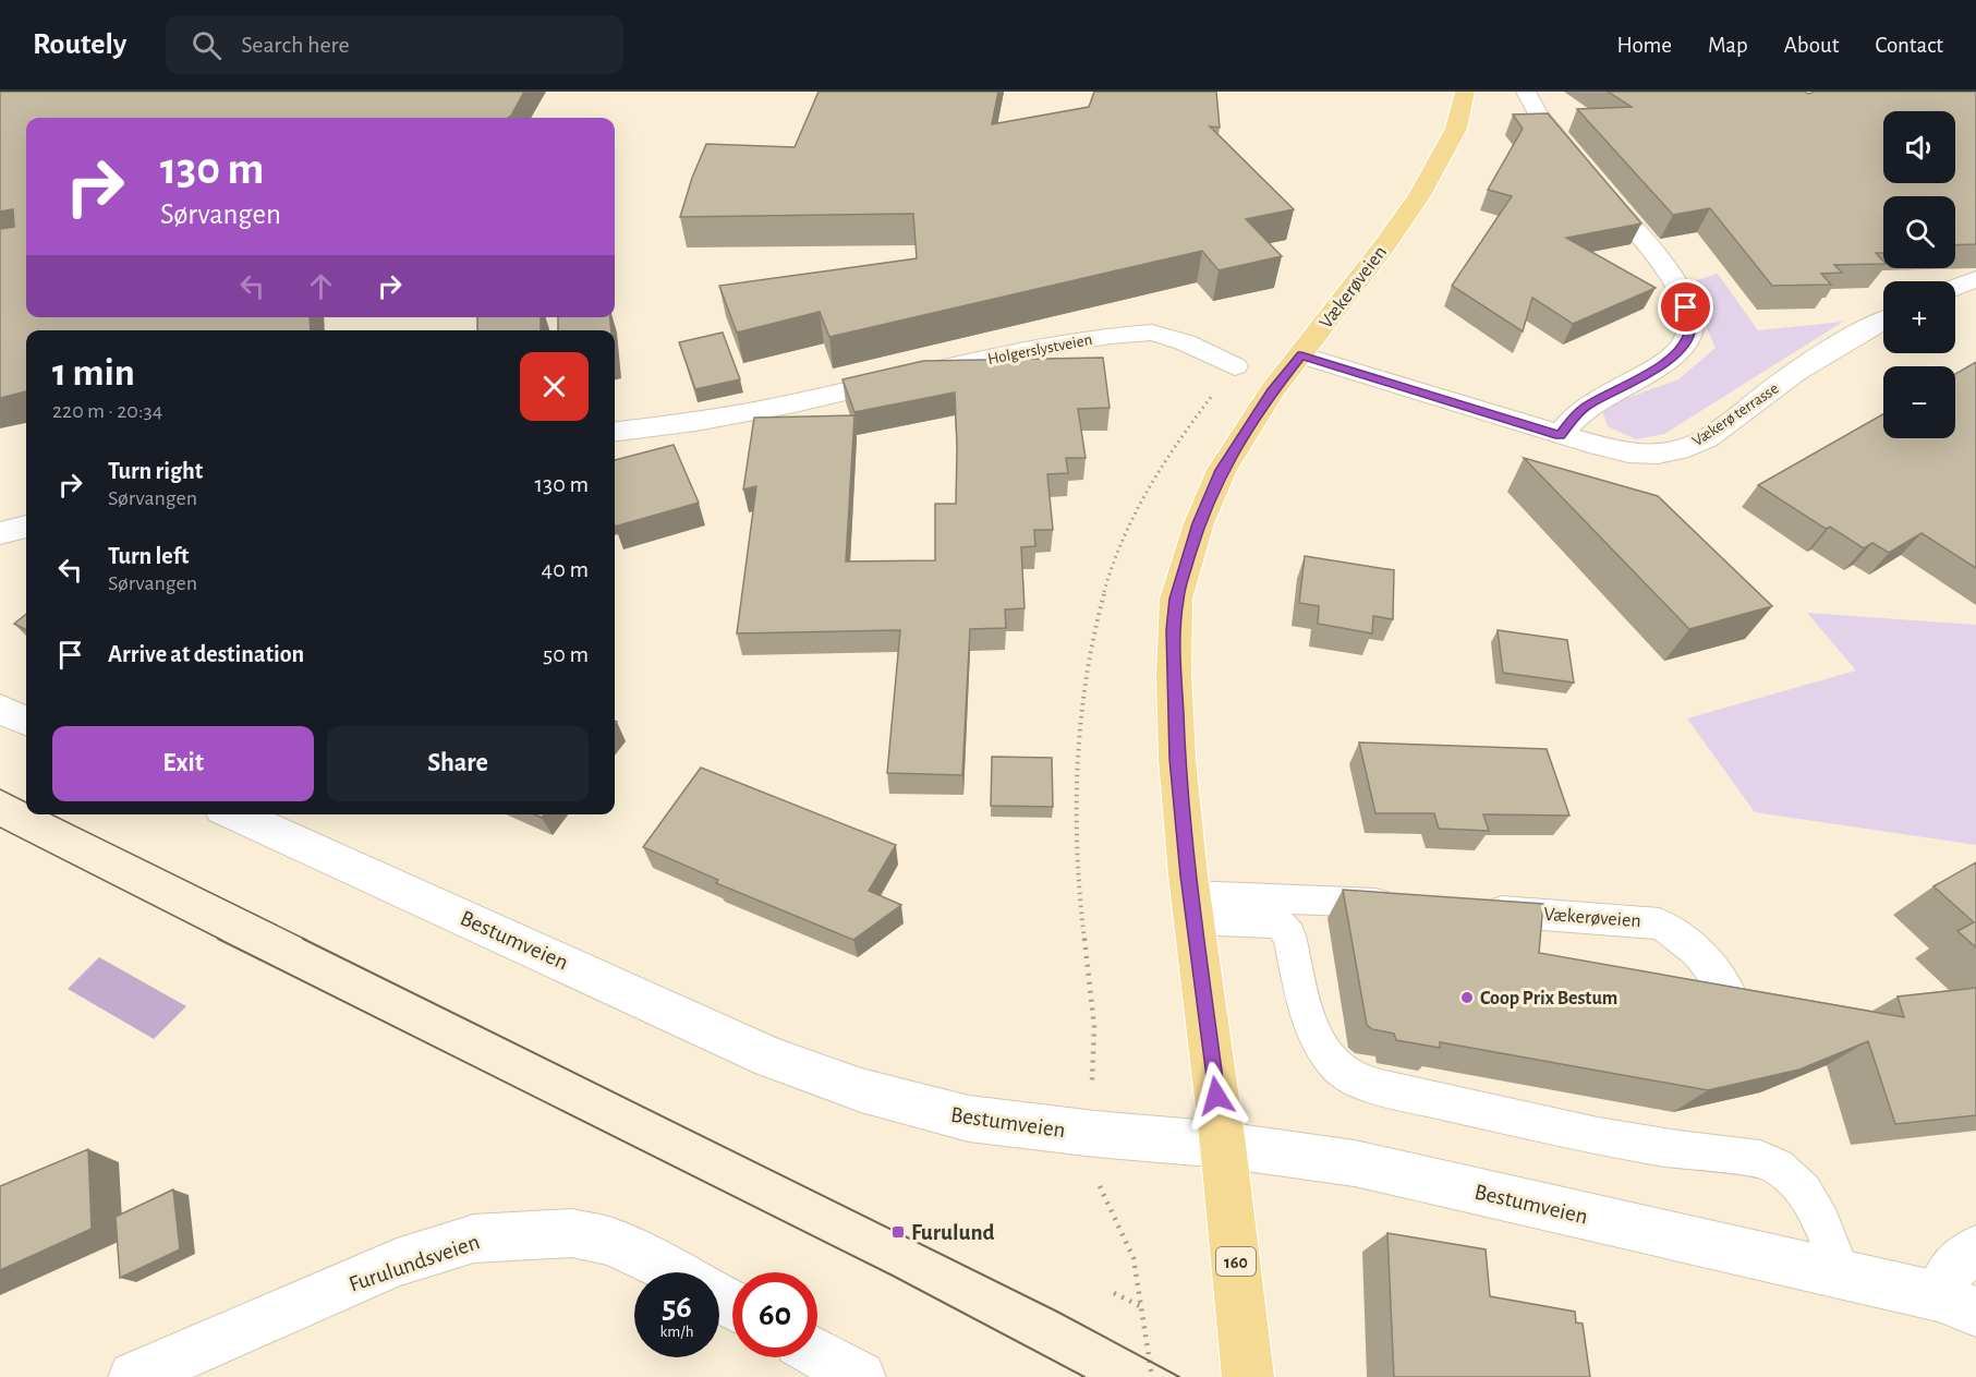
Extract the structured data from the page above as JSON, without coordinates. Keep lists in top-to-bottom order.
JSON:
{
  "streets": {
    "main road": ["Vækerøveien", "160"],
    "street": [
      "Holgerslystveien",
      "Vækerø terrasse",
      "Bestumveien",
      "Furulundsveien"
    ]
  },
  "crossings": [
    ["Vækerøveien", "Vækerø terrasse"],
    ["Vækerøveien", "Bestumveien"]
  ],
  "places": {
    "other": ["Coop Prix Bestum"],
    "transit": ["Furulund"]
  },
  "page": {
    "header": "Routely",
    "search": "Search here",
    "nav": [
      "Home",
      "Map",
      "About",
      "Contact"
    ],
    "map_buttons": ["+", "−"],
    "turn": ["130 m", "Sørvangen"],
    "heading": ["1 min", "220 m · 20:34"],
    "list": [
      {
        "name": "Turn right",
        "note": "Sørvangen",
        "value": "130 m"
      },
      {
        "name": "Turn left",
        "note": "Sørvangen",
        "value": "40 m"
      },
      {
        "name": "Arrive at destination",
        "value": "50 m"
      }
    ],
    "buttons": ["Exit", "Share"],
    "speed": "56 km/h",
    "limit": "60"
  }
}
